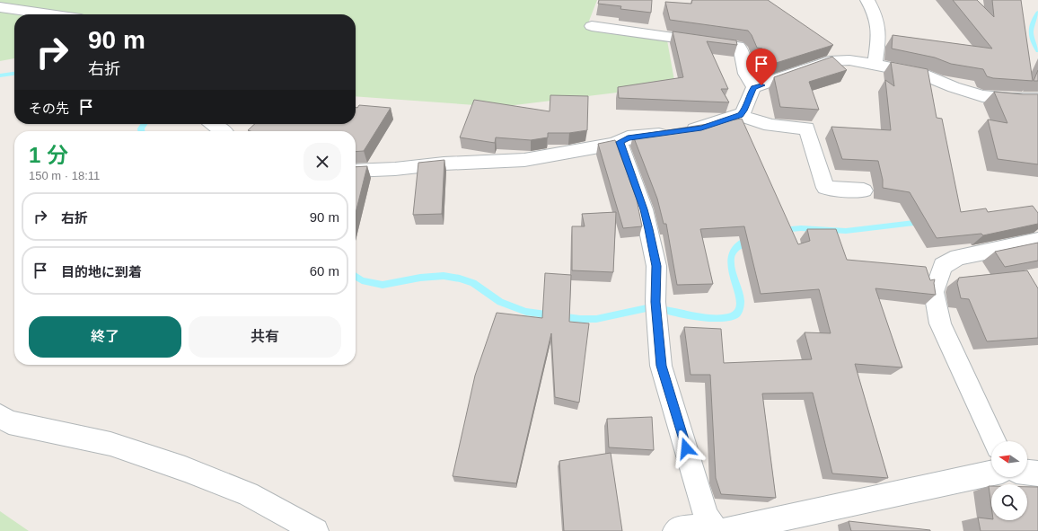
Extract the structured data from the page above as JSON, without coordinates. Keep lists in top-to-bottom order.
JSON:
{
  "north": "left",
  "page": {
    "turn": ["90 m", "右折"],
    "then": "その先",
    "heading": ["1 分", "150 m · 18:11"],
    "list": [
      {
        "name": "右折",
        "value": "90 m"
      },
      {
        "name": "目的地に到着",
        "value": "60 m"
      }
    ],
    "buttons": ["終了", "共有"]
  }
}
